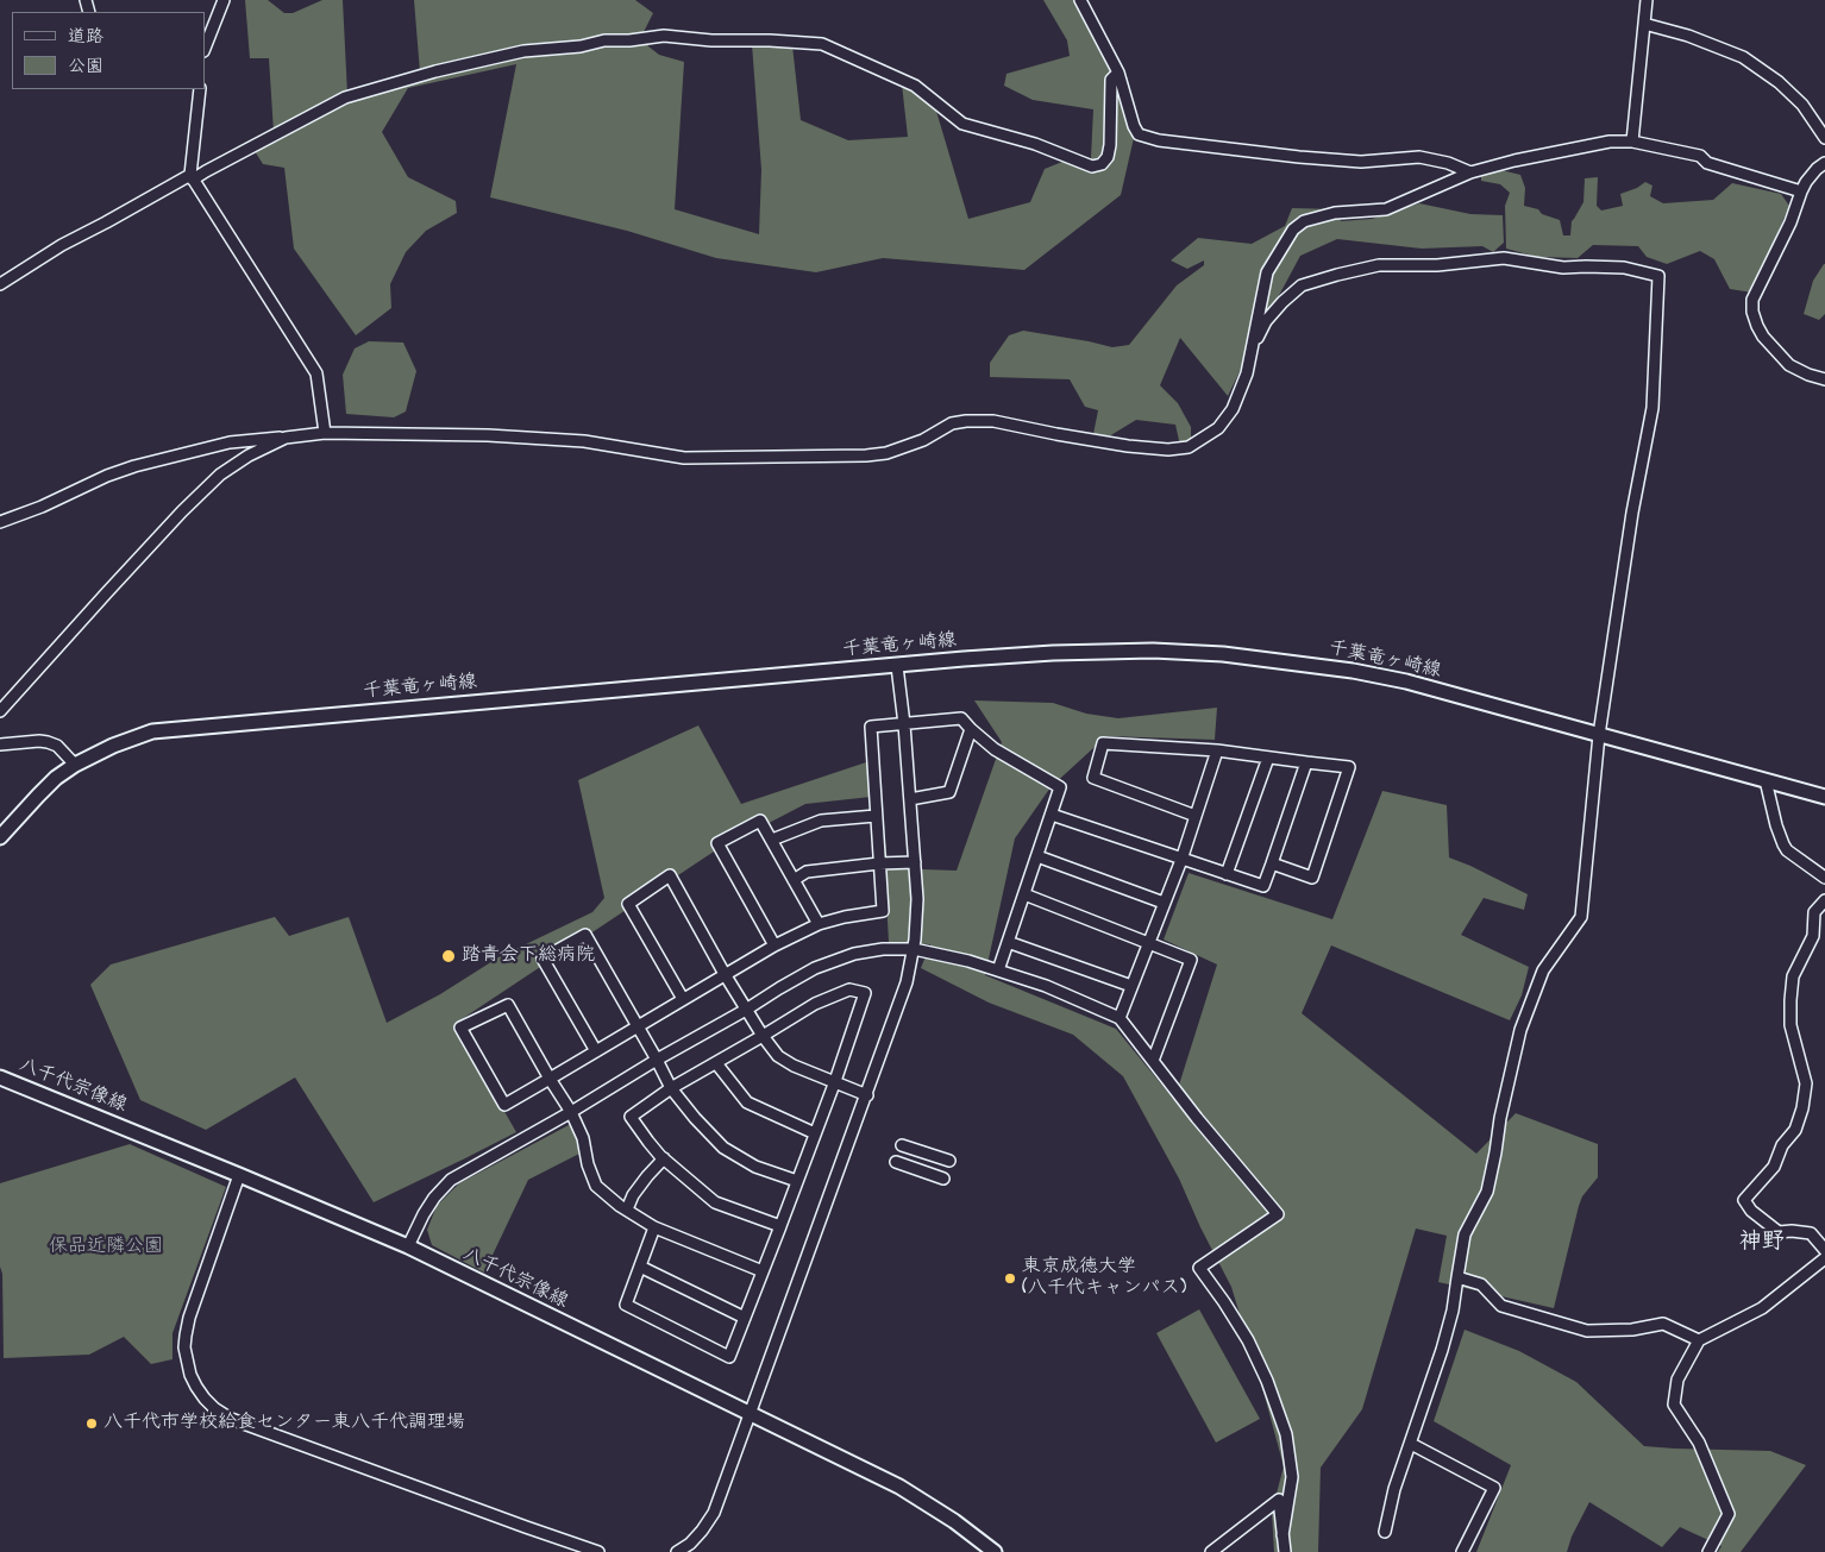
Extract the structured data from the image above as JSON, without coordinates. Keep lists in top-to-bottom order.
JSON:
{
  "streets": {
    "main road": ["千葉竜ヶ崎線", "八千代宗像線"]
  },
  "districts": ["神野"],
  "parks": ["保品近隣公園"],
  "places": ["踏青会下総病院", "東京成徳大学 (八千代キャンパス)", "八千代市学校給食センター東八千代調理場"],
  "legend": ["道路", "公園"]
}
